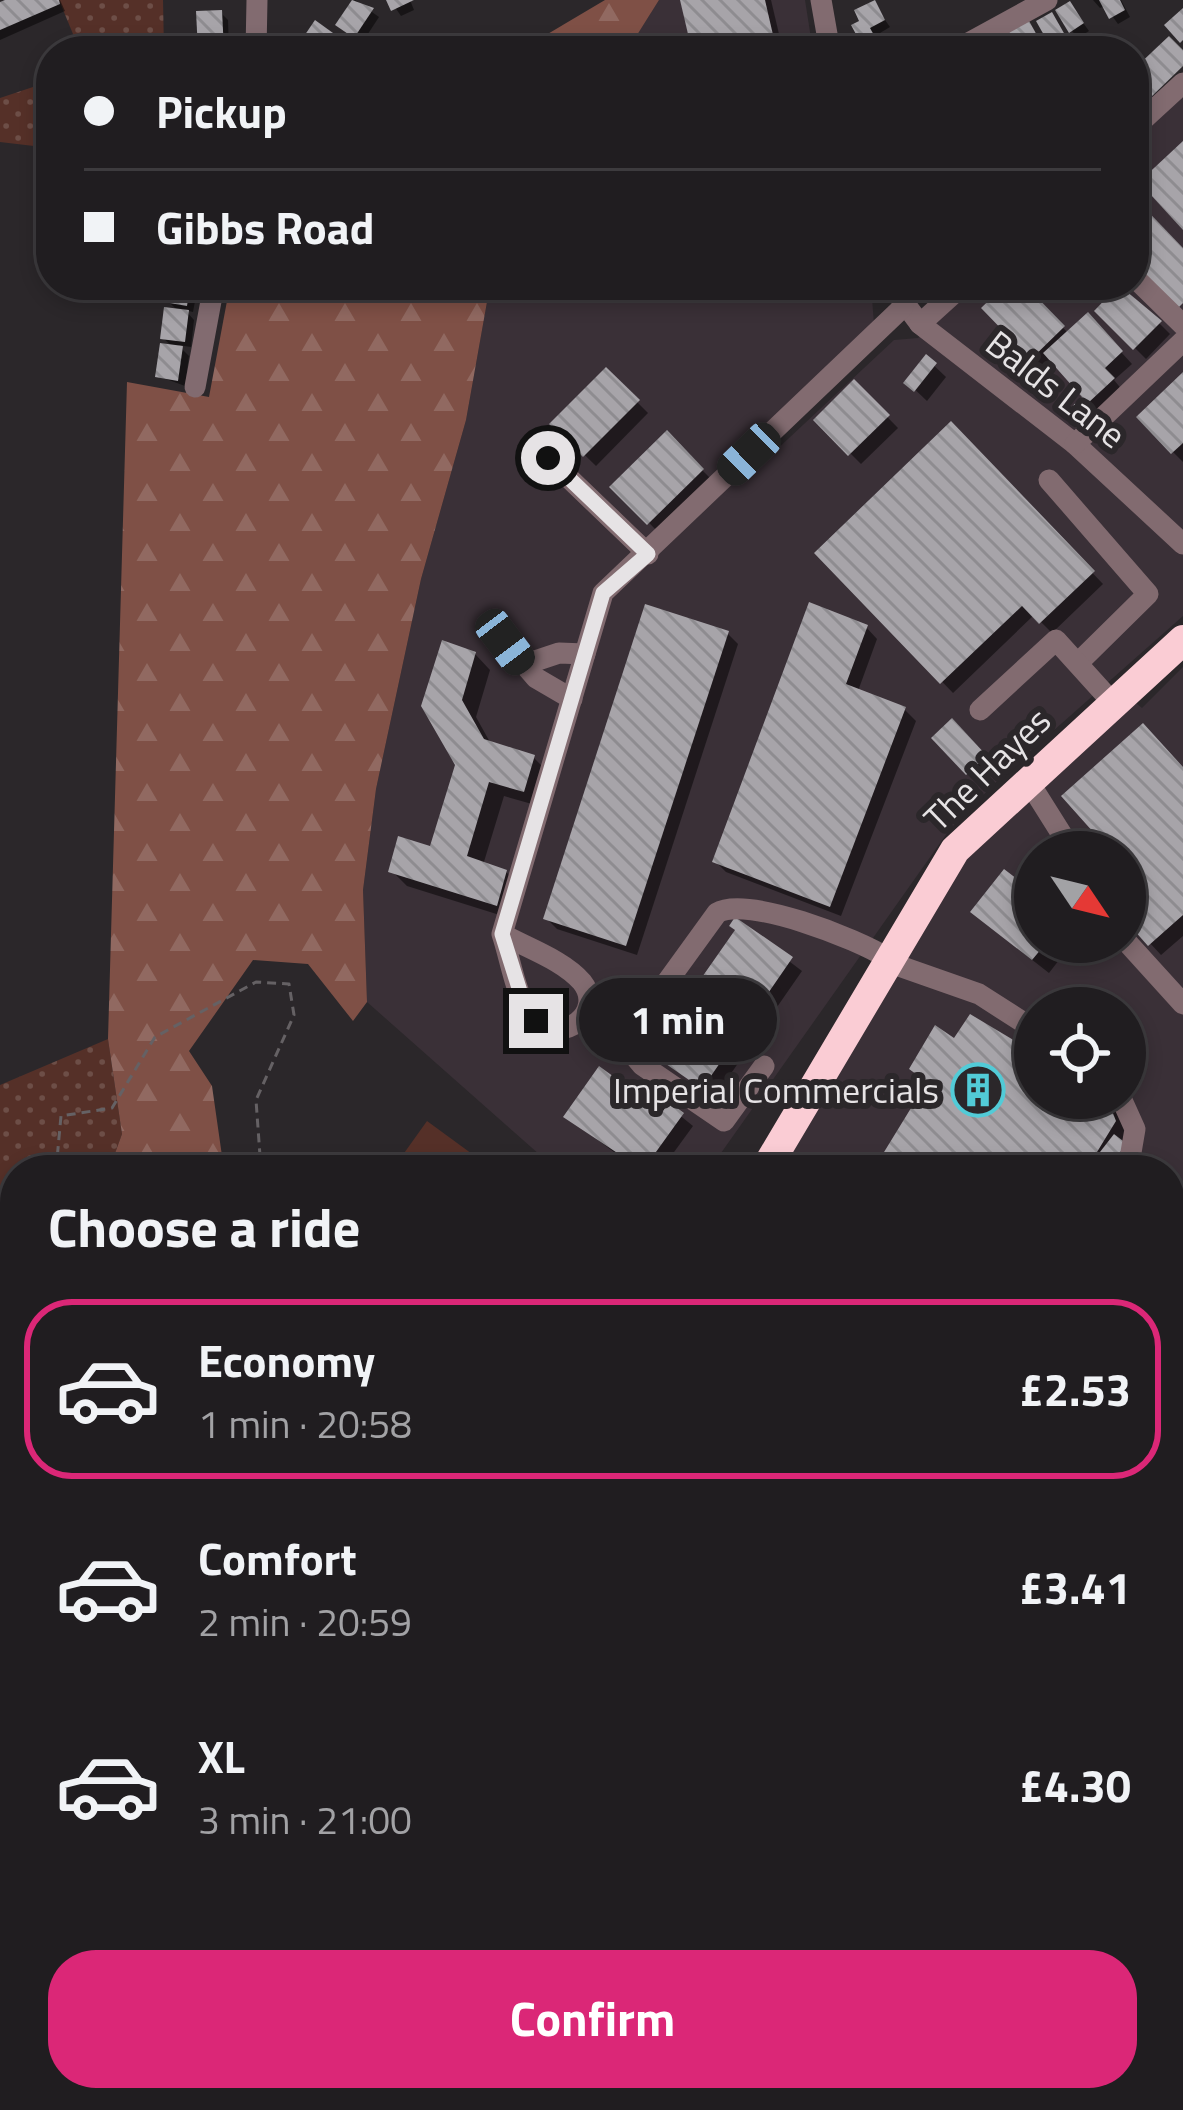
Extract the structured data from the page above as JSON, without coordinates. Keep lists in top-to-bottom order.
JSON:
{
  "streets": {
    "highway": ["The Hayes"],
    "street": ["Balds Lane"]
  },
  "places": {
    "building": ["Imperial Commercials"]
  },
  "north": "bottom right",
  "page": {
    "banner": ["Pickup", "Gibbs Road"],
    "bubble": "1 min",
    "heading": "Choose a ride",
    "list": [
      {
        "name": "Economy",
        "note": "1 min · 20:58",
        "value": "£2.53"
      },
      {
        "name": "Comfort",
        "note": "2 min · 20:59",
        "value": "£3.41"
      },
      {
        "name": "XL",
        "note": "3 min · 21:00",
        "value": "£4.30"
      }
    ],
    "buttons": "Confirm"
  }
}
